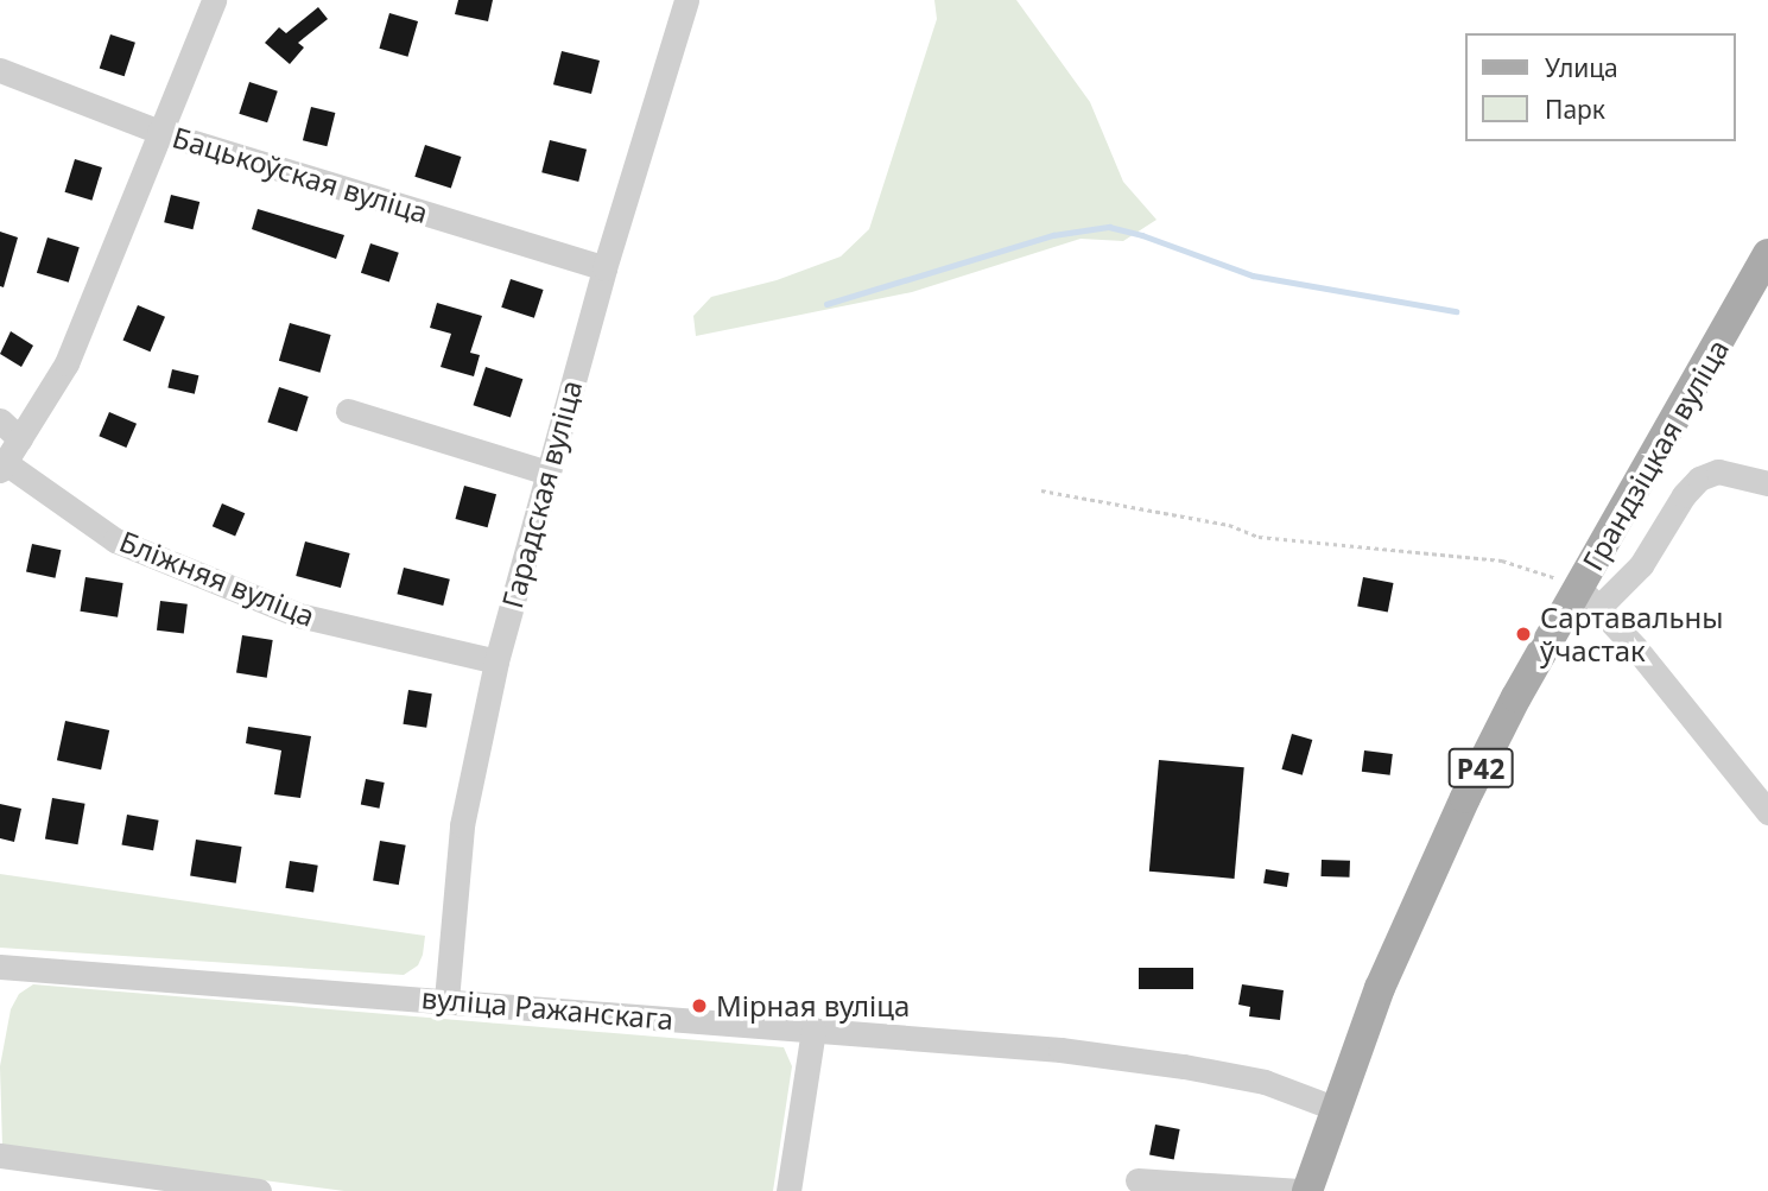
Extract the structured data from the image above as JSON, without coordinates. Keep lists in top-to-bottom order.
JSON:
{
  "streets": {
    "main road": ["Грандзіцкая вуліца", "Р42"],
    "street": [
      "Бацькоўская вуліца",
      "Гарадская вуліца",
      "Бліжняя вуліца",
      "вуліца Ражанскага"
    ]
  },
  "crossings": [
    ["Бацькоўская вуліца", "Гарадская вуліца"],
    ["Грандзіцкая вуліца", "Р42"],
    ["Грандзіцкая вуліца", "вуліца Ражанскага"],
    ["Гарадская вуліца", "Бліжняя вуліца"],
    ["Гарадская вуліца", "вуліца Ражанскага"],
    ["Р42", "вуліца Ражанскага"]
  ],
  "places": ["Сартавальны ўчастак", "Мірная вуліца"],
  "legend": ["Улица", "Парк"]
}
